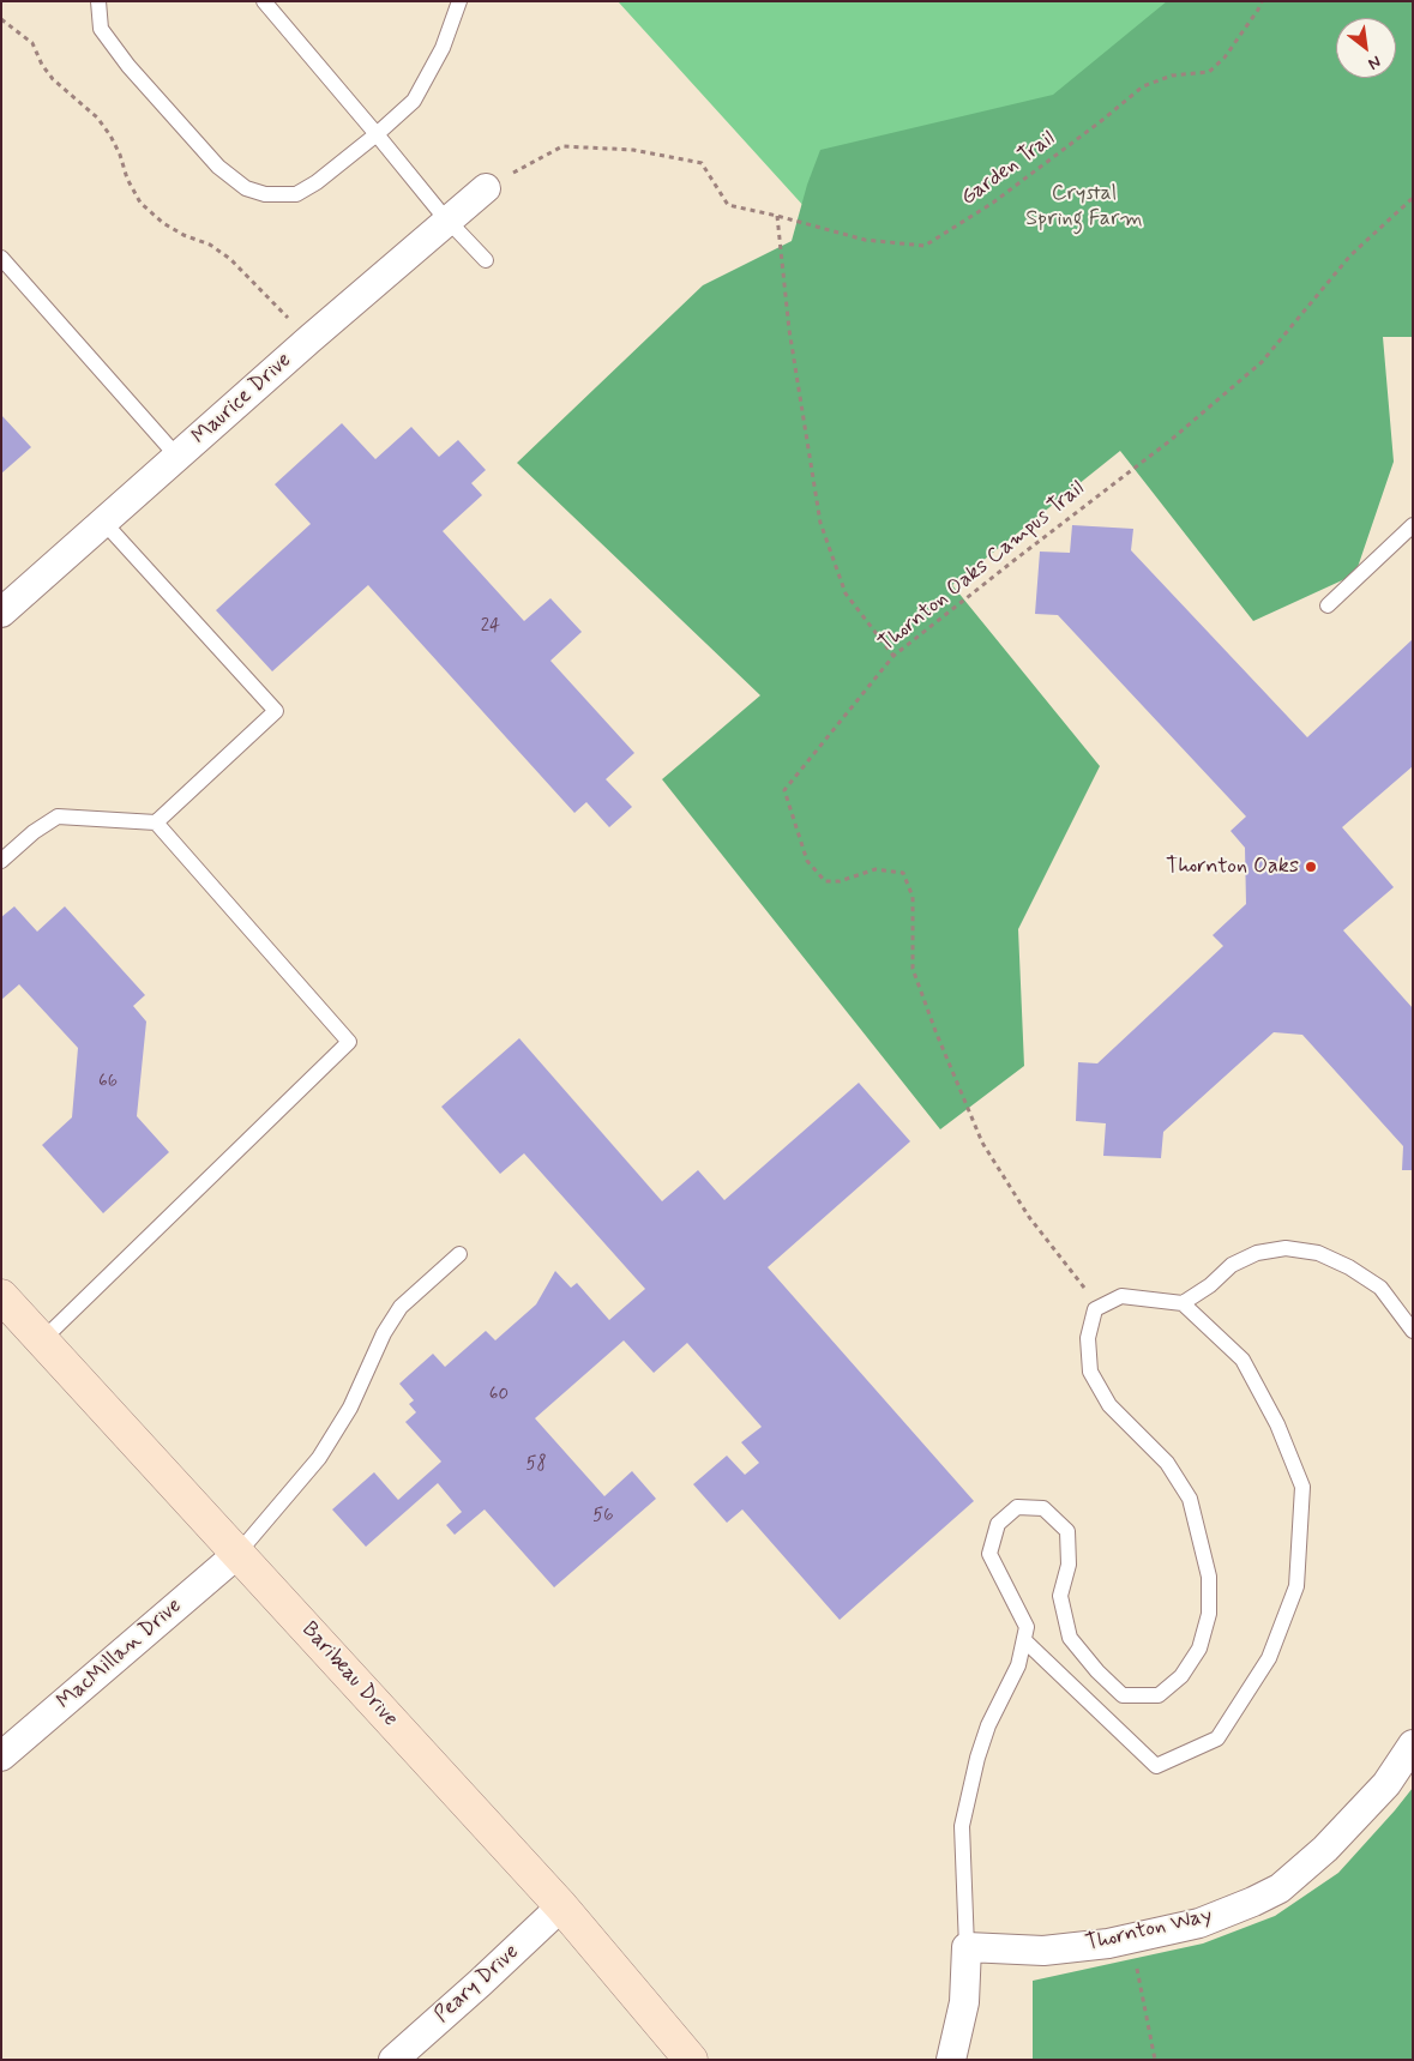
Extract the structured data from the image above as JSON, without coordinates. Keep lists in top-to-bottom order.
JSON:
{
  "streets": {
    "street": [
      "Maurice Drive",
      "MacMillan Drive",
      "Baribeau Drive",
      "Thornton Way",
      "Peary Drive"
    ],
    "path": ["Garden Trail", "Thornton Oaks Campus Trail"]
  },
  "crossings": [
    ["Garden Trail", "Maurice Drive"],
    ["MacMillan Drive", "Baribeau Drive"],
    ["Baribeau Drive", "Peary Drive"]
  ],
  "parks": ["Crystal Spring Farm"],
  "places": ["Thornton Oaks"],
  "house_numbers": [
    "24",
    "66",
    "60",
    "58",
    "56"
  ],
  "north": "bottom right"
}
